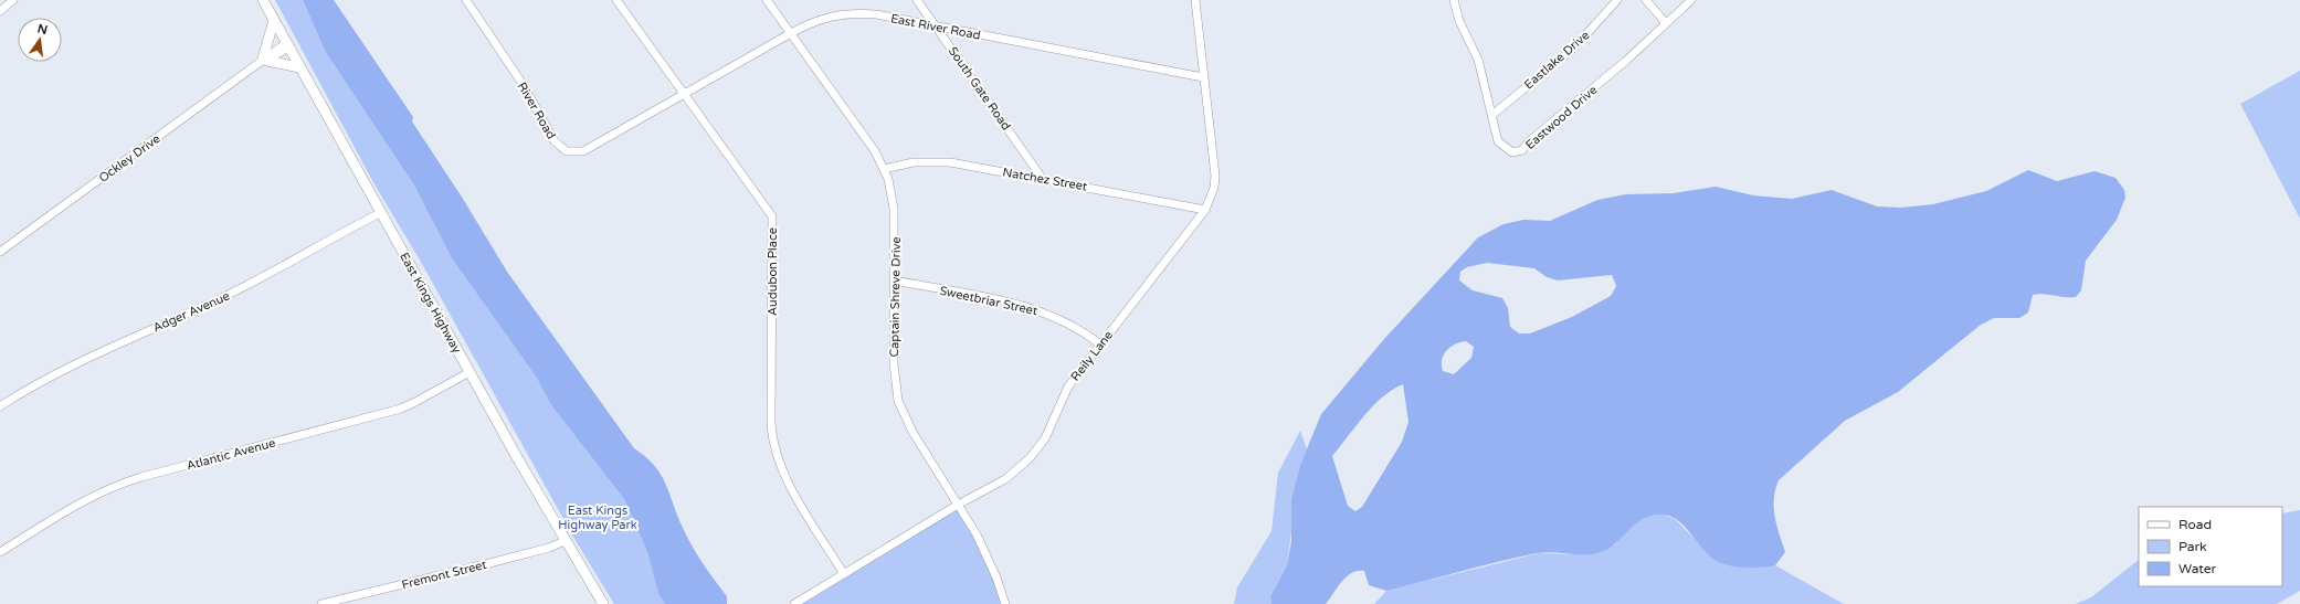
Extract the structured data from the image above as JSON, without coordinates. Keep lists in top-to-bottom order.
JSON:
{
  "streets": {
    "main road": ["East Kings Highway"],
    "street": [
      "East River Road",
      "Eastlake Drive",
      "South Gate Road",
      "River Road",
      "Eastwood Drive",
      "Ockley Drive",
      "Natchez Street",
      "Audubon Place",
      "Captain Shreve Drive",
      "Sweetbriar Street",
      "Adger Avenue",
      "Reily Lane",
      "Atlantic Avenue",
      "Fremont Street"
    ]
  },
  "crossings": [
    ["East River Road", "South Gate Road"],
    ["East River Road", "River Road"],
    ["East River Road", "Audubon Place"],
    ["East River Road", "Captain Shreve Drive"],
    ["East River Road", "Reily Lane"],
    ["Eastlake Drive", "Eastwood Drive"],
    ["South Gate Road", "Natchez Street"],
    ["River Road", "Audubon Place"],
    ["Ockley Drive", "East Kings Highway"],
    ["Natchez Street", "Captain Shreve Drive"],
    ["Natchez Street", "Reily Lane"],
    ["Audubon Place", "Reily Lane"],
    ["Captain Shreve Drive", "Sweetbriar Street"],
    ["Captain Shreve Drive", "Reily Lane"],
    ["Sweetbriar Street", "Reily Lane"],
    ["East Kings Highway", "Adger Avenue"],
    ["East Kings Highway", "Atlantic Avenue"],
    ["East Kings Highway", "Fremont Street"]
  ],
  "parks": ["East Kings Highway Park"],
  "legend": ["Road", "Park", "Water"],
  "north": "top"
}
